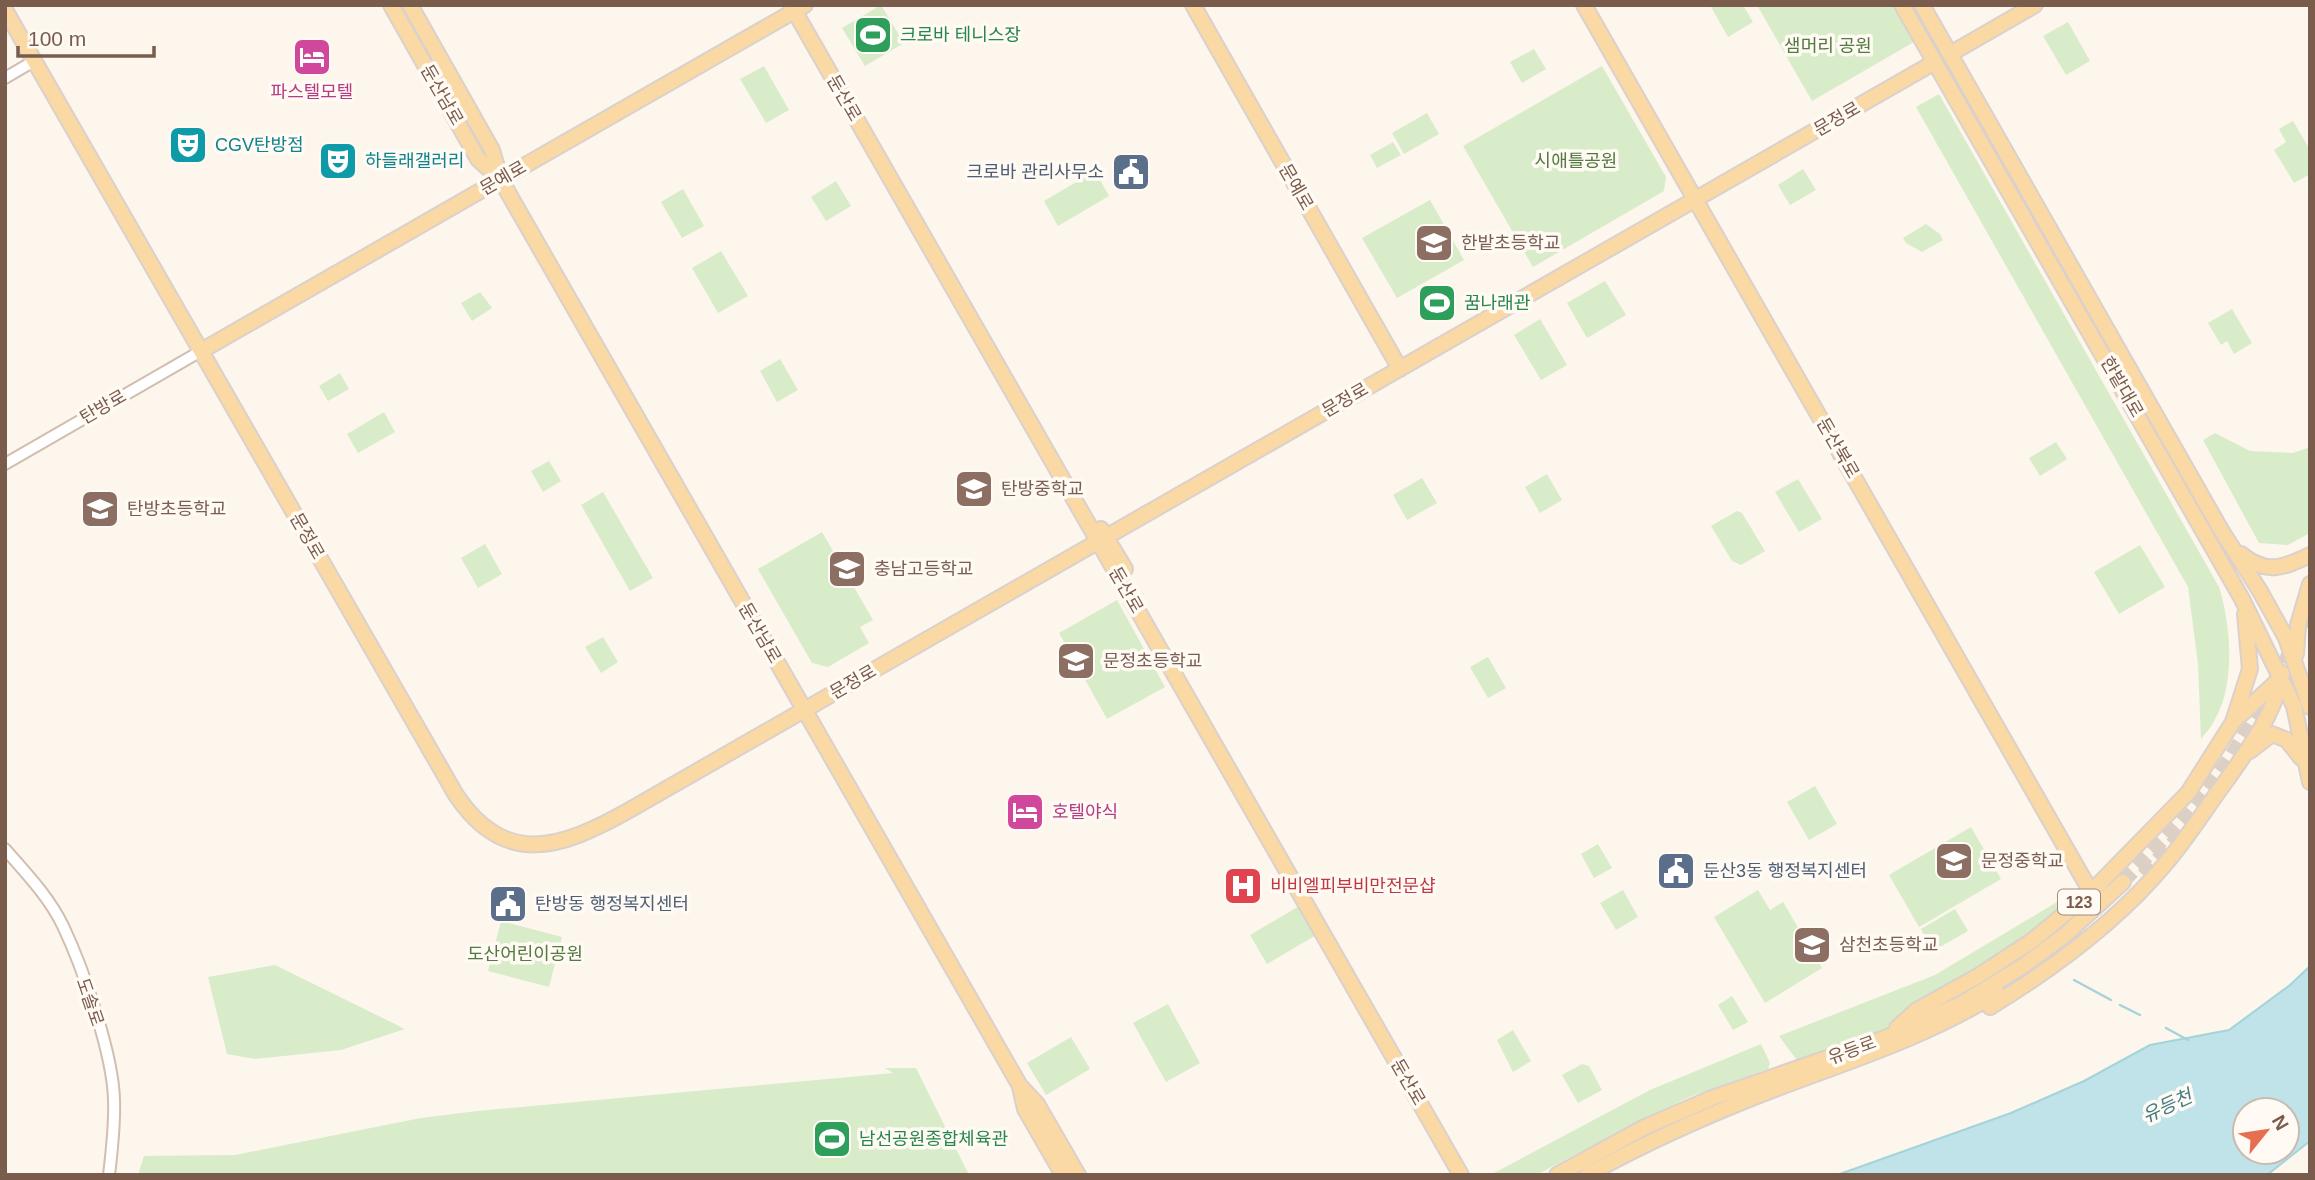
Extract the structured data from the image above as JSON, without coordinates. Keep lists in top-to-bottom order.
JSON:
{
  "streets": {
    "main road": [
      "둔산남로",
      "둔산로",
      "문정로",
      "문예로",
      "한밭대로",
      "둔산북로",
      "123",
      "유등로"
    ],
    "street": ["탄방로", "도솔로"]
  },
  "crossings": [
    ["둔산남로", "문정로"],
    ["둔산남로", "문예로"],
    ["둔산로", "문정로"],
    ["둔산로", "문예로"],
    ["문정로", "문예로"],
    ["문정로", "한밭대로"],
    ["문정로", "탄방로"],
    ["문정로", "둔산북로"],
    ["문예로", "탄방로"],
    ["한밭대로", "123"],
    ["둔산북로", "123"],
    ["123", "유등로"]
  ],
  "water": ["유등천"],
  "parks": ["샘머리 공원", "시애틀공원", "도산어린이공원"],
  "places": {
    "sports": ["크로바 테니스장", "꿈나래관", "남선공원종합체육관"],
    "hotel": ["파스텔모텔", "호텔야식"],
    "theatre": ["CGV탄방점", "하들래갤러리"],
    "public building": ["크로바 관리사무소", "둔산3동 행정복지센터", "탄방동 행정복지센터"],
    "school or university": [
      "한밭초등학교",
      "탄방중학교",
      "탄방초등학교",
      "충남고등학교",
      "문정초등학교",
      "문정중학교",
      "삼천초등학교"
    ],
    "hospital": ["비비엘피부비만전문샵"]
  },
  "scale_bar": "100 m",
  "north": "top right"
}
